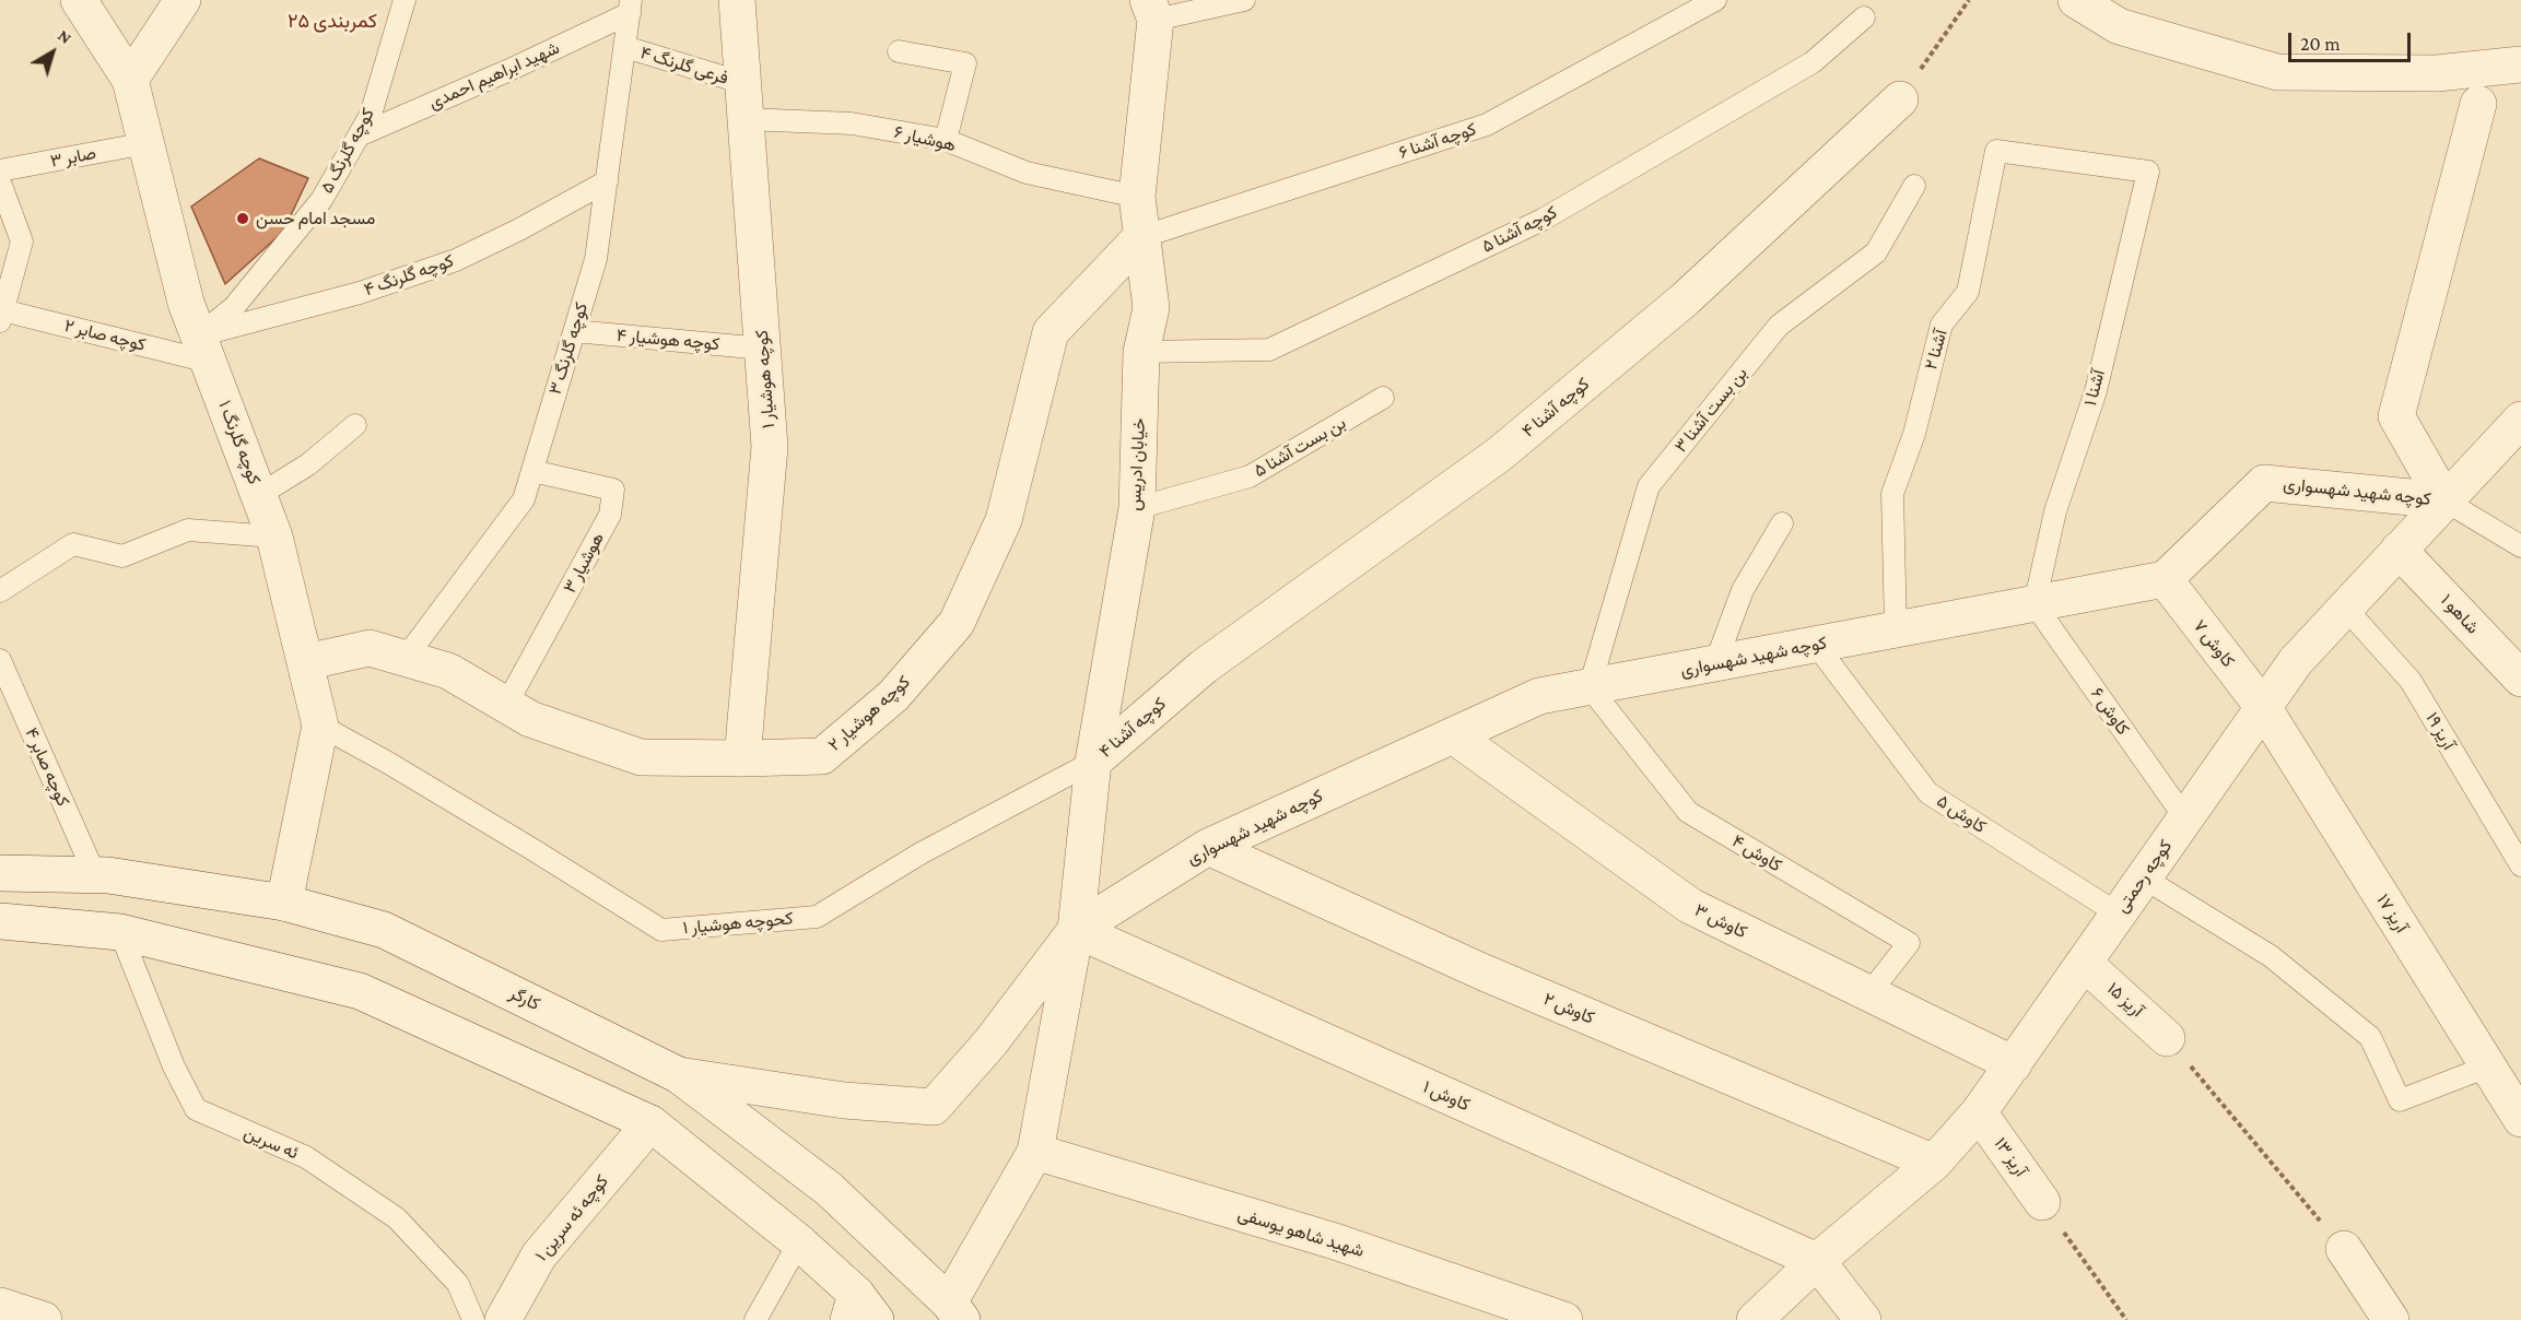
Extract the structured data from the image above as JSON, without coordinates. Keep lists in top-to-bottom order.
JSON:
{
  "streets": {
    "street": [
      "کوچه هوشیار ۱",
      "کوچه آشنا ۴",
      "کوچه گلرنگ ۱",
      "خیابان ادریس",
      "کوچه شهید شهسواری",
      "شاهو ۱",
      "کاوش ۷",
      "کوچه هوشیار ۲",
      "کوچه رحمتی",
      "آریز ۱۷",
      "کاوش ۳",
      "کارگر",
      "آریز ۱۵",
      "کاوش ۲",
      "کاوش ۱",
      "آریز ۱۳",
      "کوچه ئه سرین ۱",
      "شهید شاهو یوسفی"
    ],
    "lane": [
      "فرعی گلرنگ ۴",
      "شهید ابراهیم احمدی",
      "هوشیار ۶",
      "کوچه آشنا ۶",
      "کوچه گلرنگ ۵",
      "صابر ۳",
      "کوچه آشنا ۵",
      "کوچه گلرنگ ۴",
      "کوچه صابر ۲",
      "کوچه هوشیار ۴",
      "کوچه گلرنگ ۳",
      "آشنا ۲",
      "آشنا ۱",
      "بن بست آشنا ۳",
      "بن بست آشنا ۵",
      "هوشیار ۳",
      "کاوش ۶",
      "آریز ‍۱۹",
      "کوچه صابر ۴",
      "کاوش ۵",
      "کاوش ۴",
      "کحوچه هوشیار ۱",
      "ئه سرین"
    ]
  },
  "crossings": [
    ["فرعی گلرنگ ۴", "کوچه گلرنگ ۳"],
    ["فرعی گلرنگ ۴", "کوچه هوشیار ۱"],
    ["شهید ابراهیم احمدی", "کوچه گلرنگ ۵"],
    ["شهید ابراهیم احمدی", "کوچه گلرنگ ۳"],
    ["هوشیار ۶", "کوچه هوشیار ۱"],
    ["هوشیار ۶", "خیابان ادریس"],
    ["کوچه آشنا ۶", "خیابان ادریس"],
    ["کوچه آشنا ۶", "کوچه هوشیار ۲"],
    ["کوچه گلرنگ ۵", "کوچه گلرنگ ۴"],
    ["کوچه گلرنگ ۵", "کوچه صابر ۲"],
    ["کوچه گلرنگ ۵", "کوچه گلرنگ ۱"],
    ["صابر ۳", "کوچه گلرنگ ۱"],
    ["کوچه آشنا ۵", "خیابان ادریس"],
    ["کوچه گلرنگ ۴", "کوچه صابر ۲"],
    ["کوچه گلرنگ ۴", "کوچه گلرنگ ۳"],
    ["کوچه گلرنگ ۴", "کوچه گلرنگ ۱"],
    ["کوچه صابر ۲", "کوچه گلرنگ ۱"],
    ["کوچه هوشیار ۴", "کوچه گلرنگ ۳"],
    ["کوچه هوشیار ۴", "کوچه هوشیار ۱"],
    ["کوچه گلرنگ ۳", "هوشیار ۳"],
    ["کوچه گلرنگ ۳", "کوچه هوشیار ۲"],
    ["آشنا ۲", "آشنا ۱"],
    ["آشنا ۲", "کوچه شهید شهسواری"],
    ["کوچه هوشیار ۱", "کوچه هوشیار ۲"],
    ["آشنا ۱", "کوچه شهید شهسواری"],
    ["آشنا ۱", "کاوش ۶"],
    ["کوچه آشنا ۴", "خیابان ادریس"],
    ["کوچه آشنا ۴", "کحوچه هوشیار ۱"],
    ["بن بست آشنا ۳", "کوچه شهید شهسواری"],
    ["بن بست آشنا ۳", "کاوش ۴"],
    ["کوچه گلرنگ ۱", "کوچه هوشیار ۲"],
    ["کوچه گلرنگ ۱", "کحوچه هوشیار ۱"],
    ["کوچه گلرنگ ۱", "کارگر"],
    ["بن بست آشنا ۵", "خیابان ادریس"],
    ["خیابان ادریس", "کوچه شهید شهسواری"],
    ["خیابان ادریس", "کوچه هوشیار ۲"],
    ["خیابان ادریس", "کحوچه هوشیار ۱"],
    ["خیابان ادریس", "کارگر"],
    ["خیابان ادریس", "کاوش ۱"],
    ["خیابان ادریس", "شهید شاهو یوسفی"],
    ["کوچه شهید شهسواری", "کاوش ۷"],
    ["کوچه شهید شهسواری", "کاوش ۶"],
    ["کوچه شهید شهسواری", "کاوش ۵"],
    ["کوچه شهید شهسواری", "کاوش ۴"],
    ["کوچه شهید شهسواری", "کوچه رحمتی"],
    ["کوچه شهید شهسواری", "کاوش ۳"],
    ["کوچه شهید شهسواری", "کاوش ۲"],
    ["کوچه شهید شهسواری", "کاوش ۱"],
    ["هوشیار ۳", "کوچه هوشیار ۲"],
    ["شاهو ۱", "کوچه رحمتی"],
    ["کاوش ۷", "کوچه رحمتی"],
    ["کاوش ۷", "آریز ۱۷"],
    ["کاوش ۶", "کوچه رحمتی"],
    ["آریز ‍۱۹", "کوچه رحمتی"],
    ["کوچه صابر ۴", "کارگر"],
    ["کاوش ۵", "کوچه رحمتی"],
    ["کاوش ۴", "کاوش ۳"],
    ["کوچه رحمتی", "آریز ۱۷"],
    ["کوچه رحمتی", "کاوش ۳"],
    ["کوچه رحمتی", "آریز ۱۵"],
    ["کوچه رحمتی", "کاوش ۲"],
    ["کوچه رحمتی", "کاوش ۱"],
    ["کوچه رحمتی", "آریز ۱۳"]
  ],
  "districts": ["کمربندی ۲۵"],
  "places": ["مسجد امام حسن"],
  "scale_bar": "20 m",
  "north": "top right"
}
